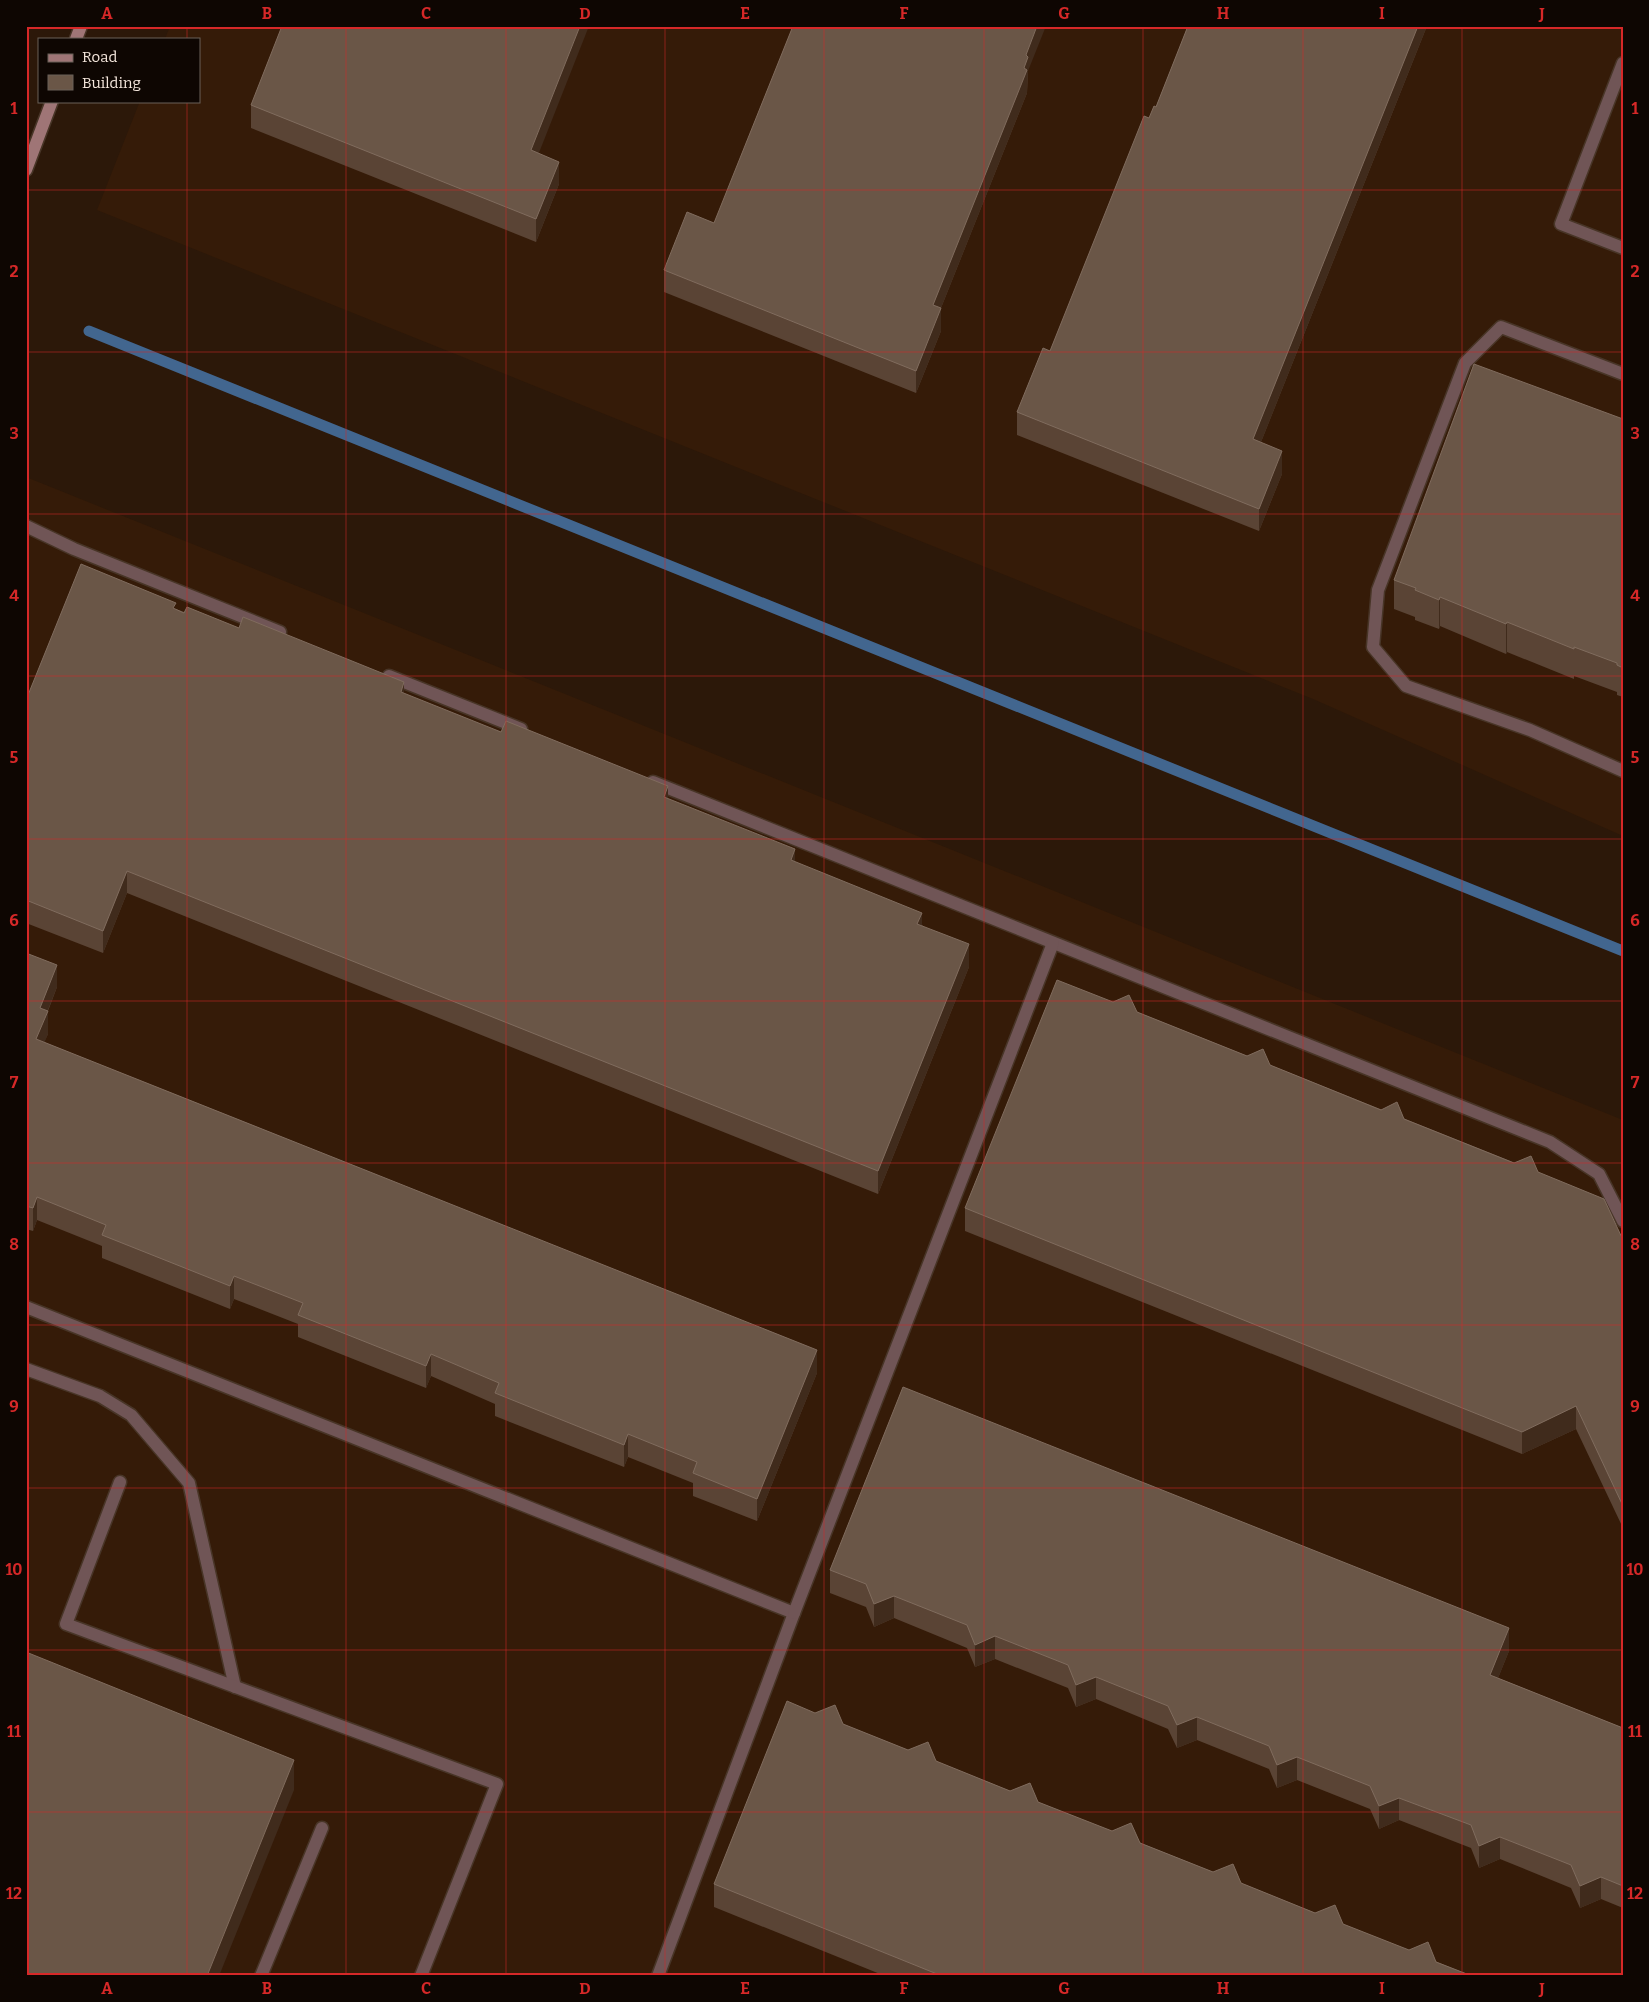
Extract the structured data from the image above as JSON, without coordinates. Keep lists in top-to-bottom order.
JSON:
{
  "legend": ["Road", "Building"],
  "grid": {
    "columns": [
      "A",
      "B",
      "C",
      "D",
      "E",
      "F",
      "G",
      "H",
      "I",
      "J"
    ],
    "rows": [
      "1",
      "2",
      "3",
      "4",
      "5",
      "6",
      "7",
      "8",
      "9",
      "10",
      "11",
      "12"
    ]
  }
}
